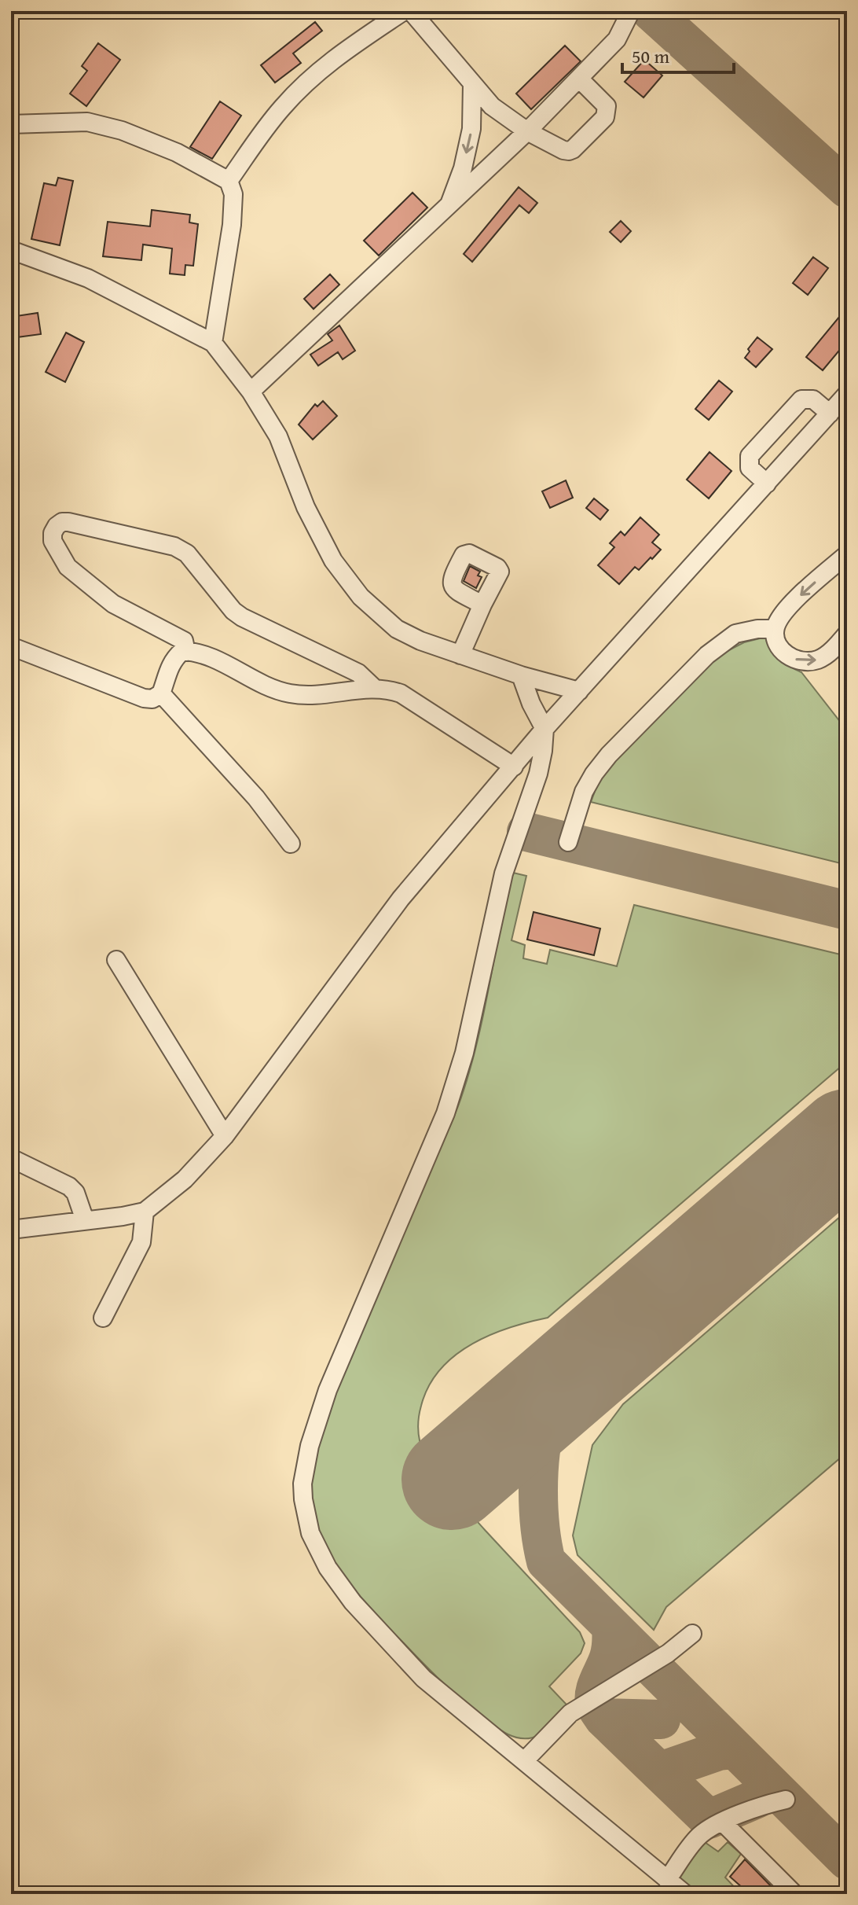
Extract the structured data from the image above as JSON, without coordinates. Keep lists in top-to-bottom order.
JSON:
{
  "scale_bar": "50 m"
}
